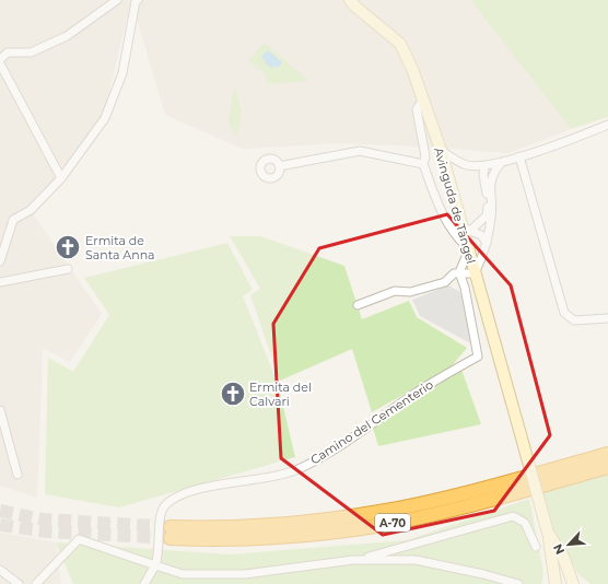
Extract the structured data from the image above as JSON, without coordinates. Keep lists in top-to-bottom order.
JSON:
{
  "streets": {
    "highway": ["A-70"],
    "main road": ["Avinguda de Tàngel"],
    "street": ["Camino del Cementerio"]
  },
  "places": {
    "church": ["Ermita de Santa Anna", "Ermita del Calvari"]
  },
  "north": "bottom left"
}
